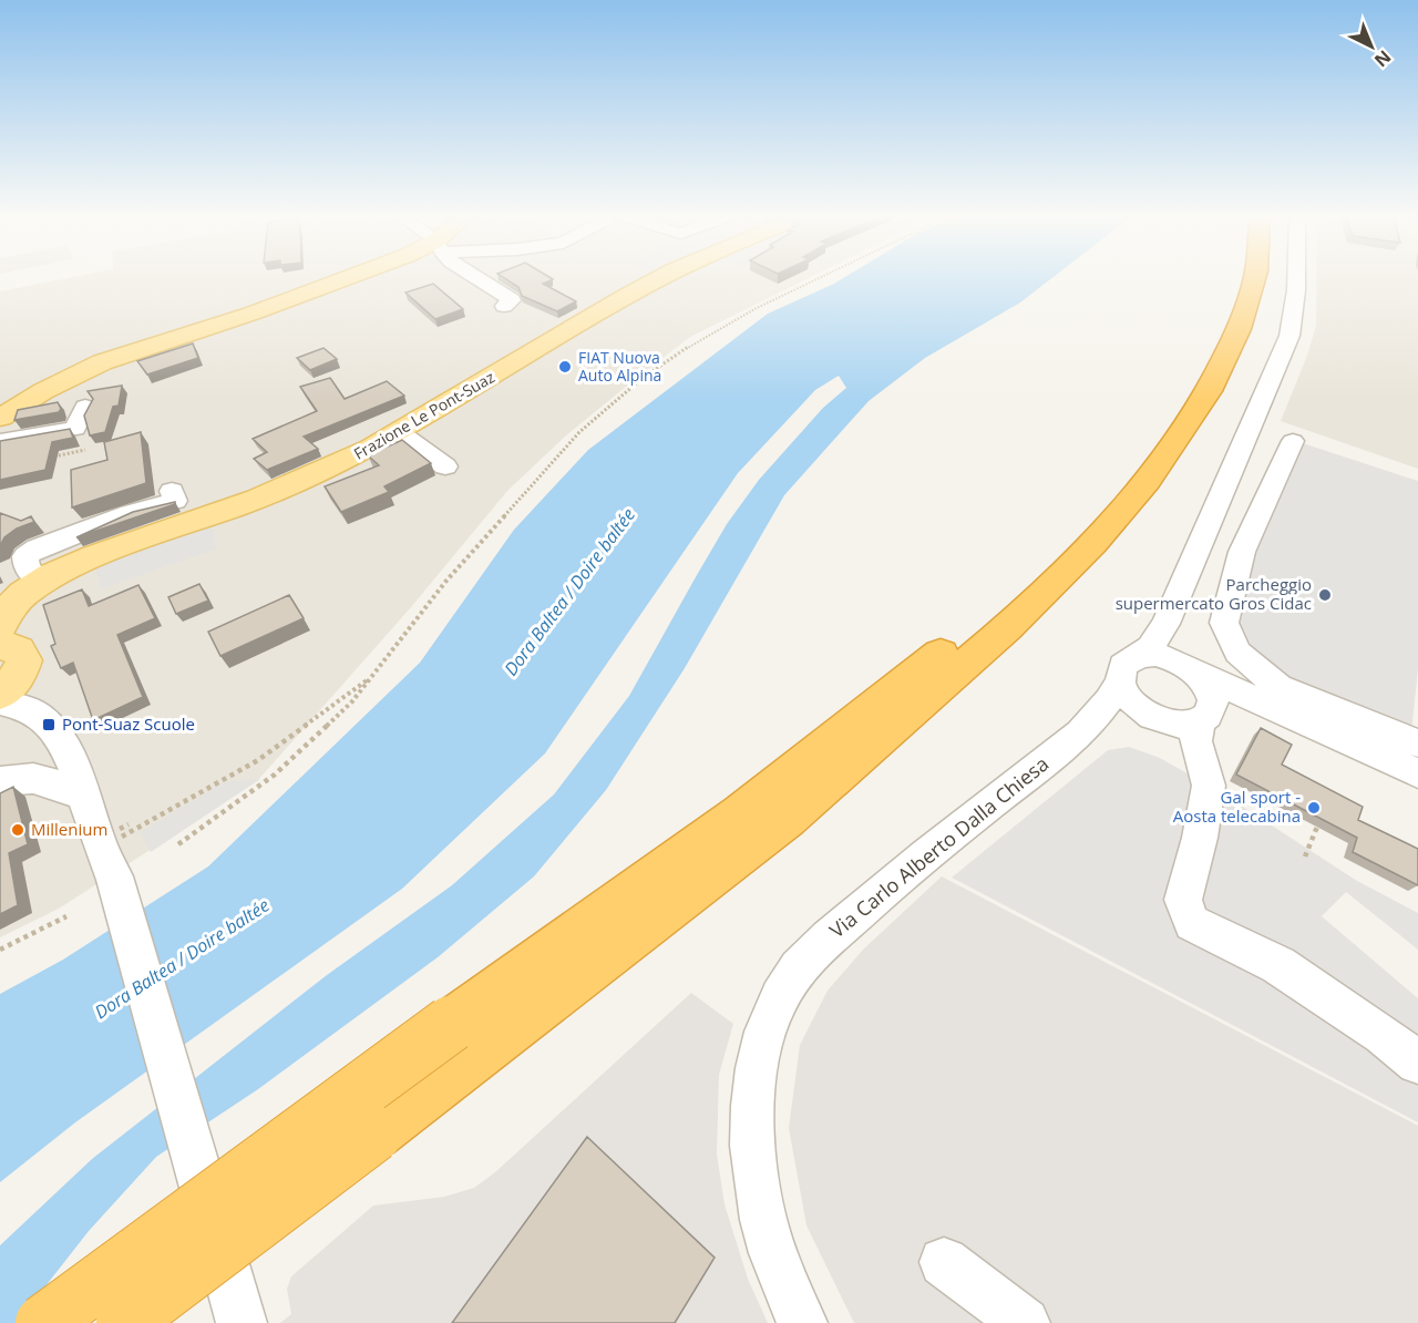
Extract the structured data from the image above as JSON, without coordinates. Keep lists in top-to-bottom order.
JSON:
{
  "streets": {
    "main road": ["Frazione Le Pont-Suaz"],
    "street": ["Via Carlo Alberto Dalla Chiesa"]
  },
  "water": ["Dora Baltea / Doire baltée"],
  "places": {
    "other": [
      "FIAT Nuova Auto Alpina",
      "Parcheggio supermercato Gros Cidac",
      "Gal sport - Aosta telecabina",
      "Millenium"
    ],
    "transit": ["Pont-Suaz Scuole"]
  },
  "north": "bottom right"
}
